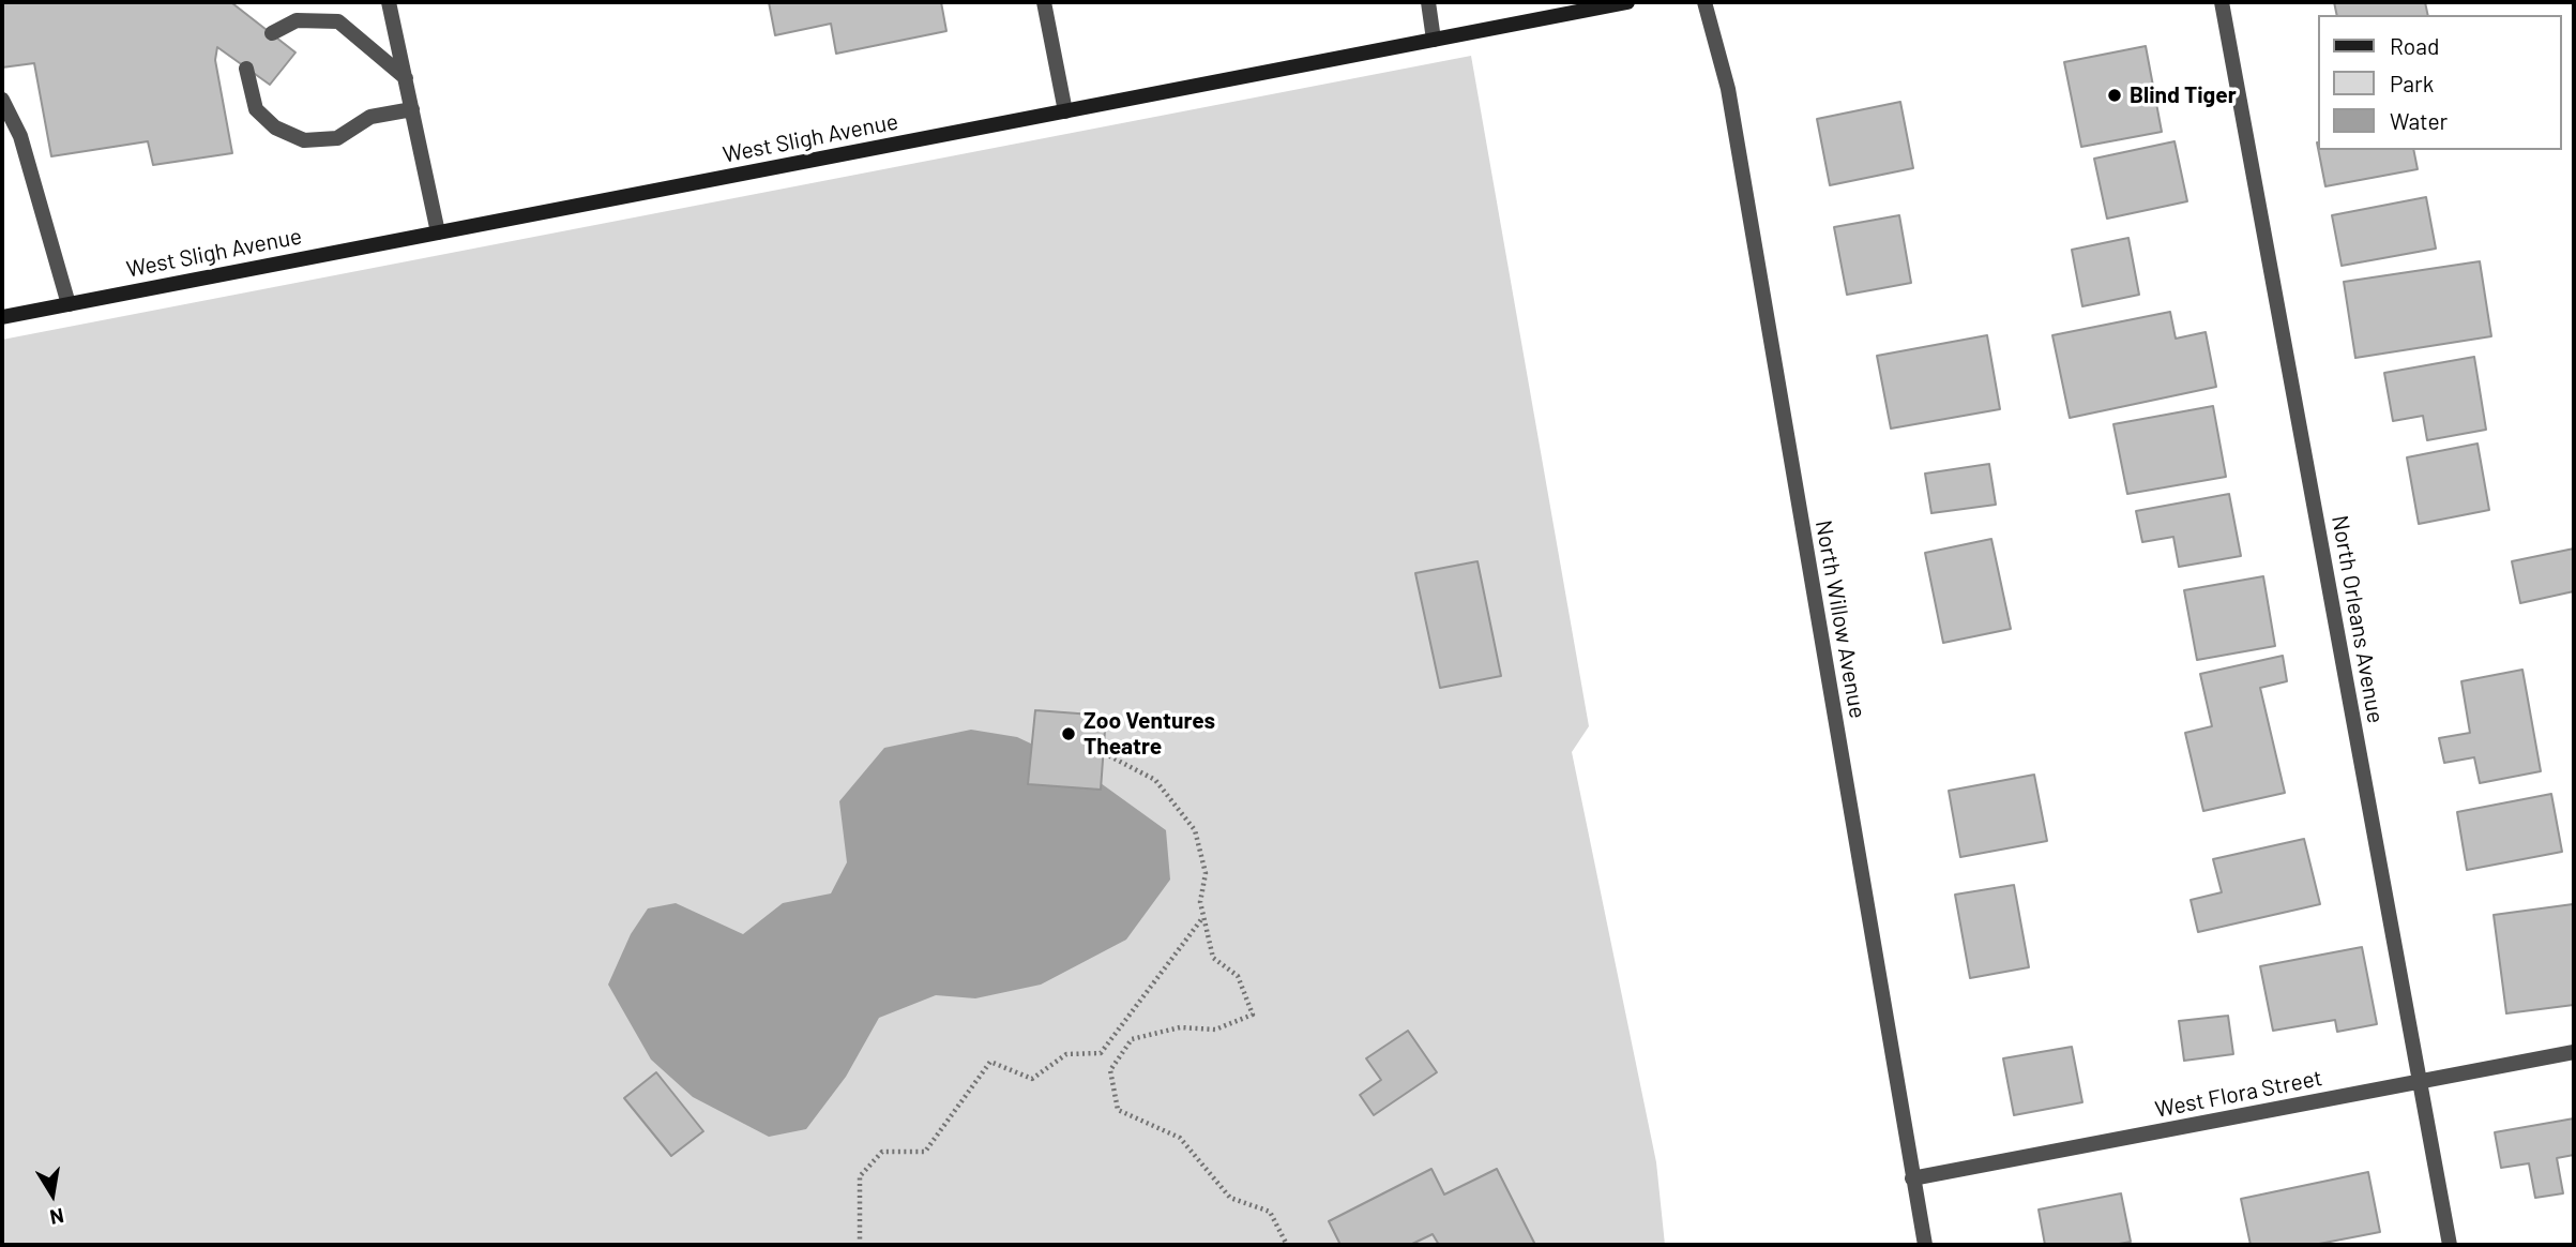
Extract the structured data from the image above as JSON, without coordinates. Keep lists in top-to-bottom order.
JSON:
{
  "streets": {
    "main road": ["West Sligh Avenue"],
    "street": ["North Willow Avenue", "North Orleans Avenue", "West Flora Street"]
  },
  "crossings": [
    ["North Willow Avenue", "West Flora Street"],
    ["North Orleans Avenue", "West Flora Street"]
  ],
  "places": ["Blind Tiger", "Zoo Ventures Theatre"],
  "legend": ["Road", "Park", "Water"],
  "north": "bottom"
}
